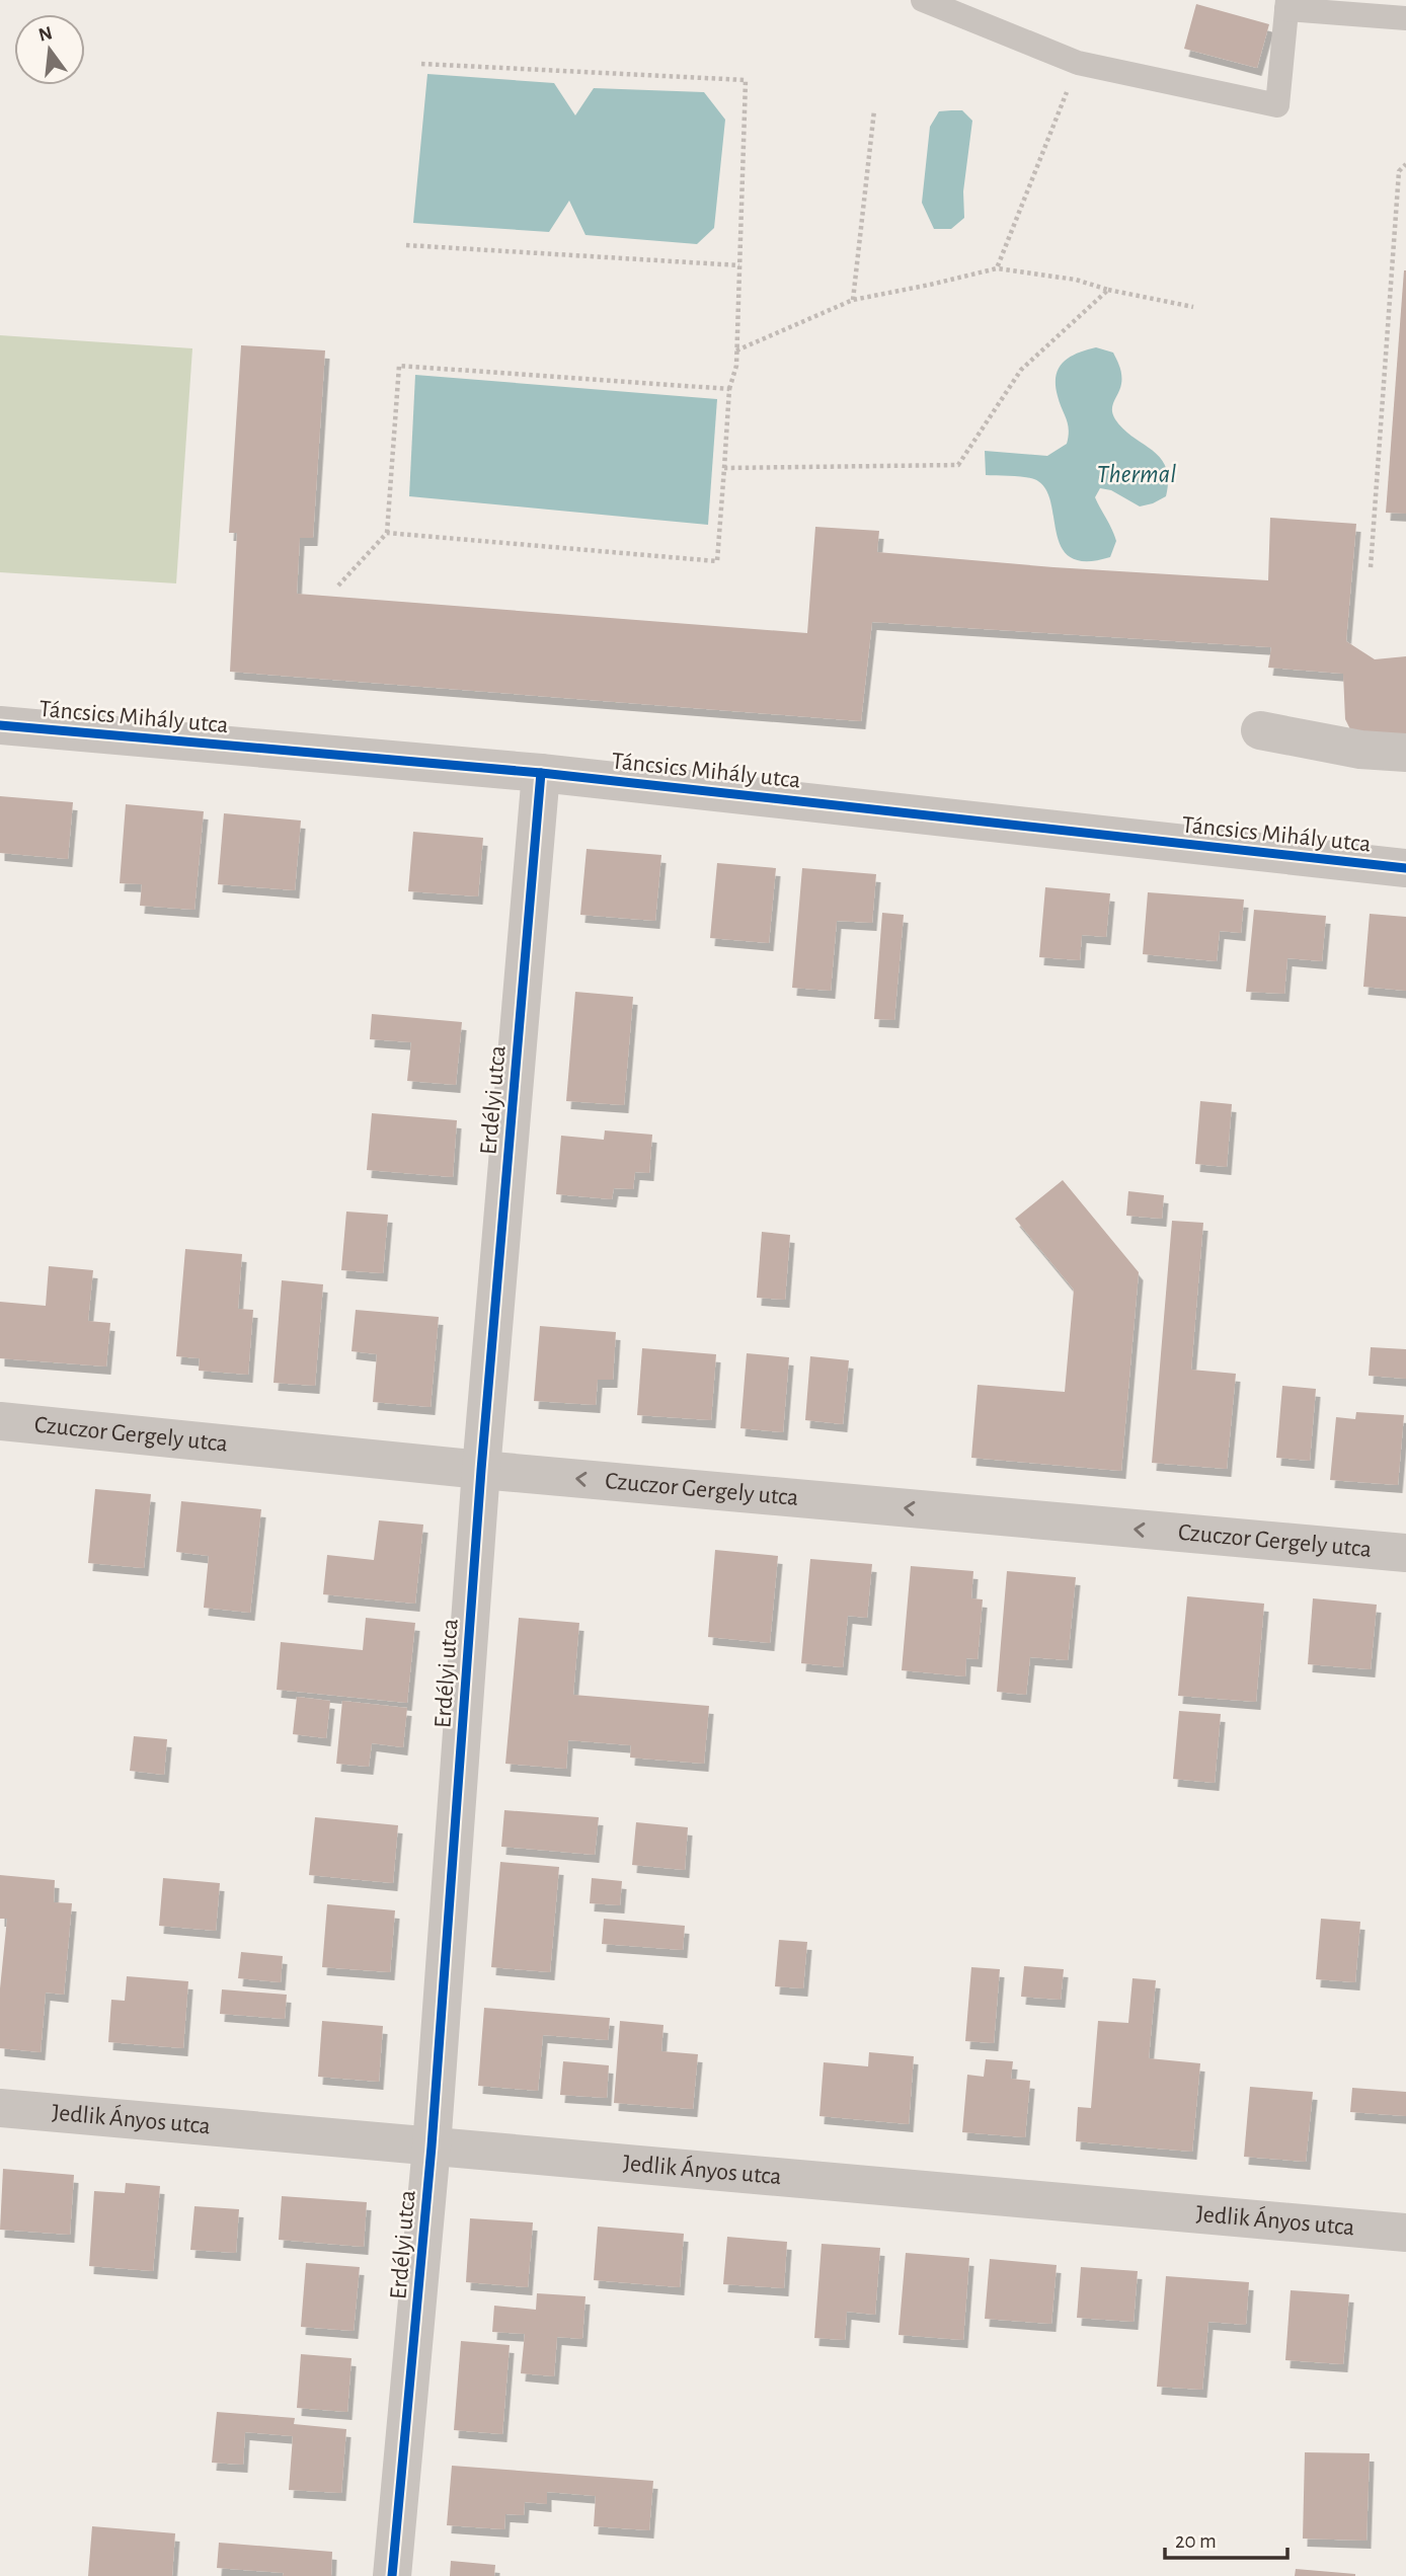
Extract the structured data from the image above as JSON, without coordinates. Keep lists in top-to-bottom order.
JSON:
{
  "streets": {
    "street": [
      "Táncsics Mihály utca",
      "Erdélyi utca",
      "Czuczor Gergely utca",
      "Jedlik Ányos utca"
    ]
  },
  "crossings": [
    ["Táncsics Mihály utca", "Erdélyi utca"],
    ["Erdélyi utca", "Czuczor Gergely utca"],
    ["Erdélyi utca", "Jedlik Ányos utca"]
  ],
  "one_way": ["Czuczor Gergely utca"],
  "water": ["Thermal"],
  "scale_bar": "20 m",
  "north": "top"
}
